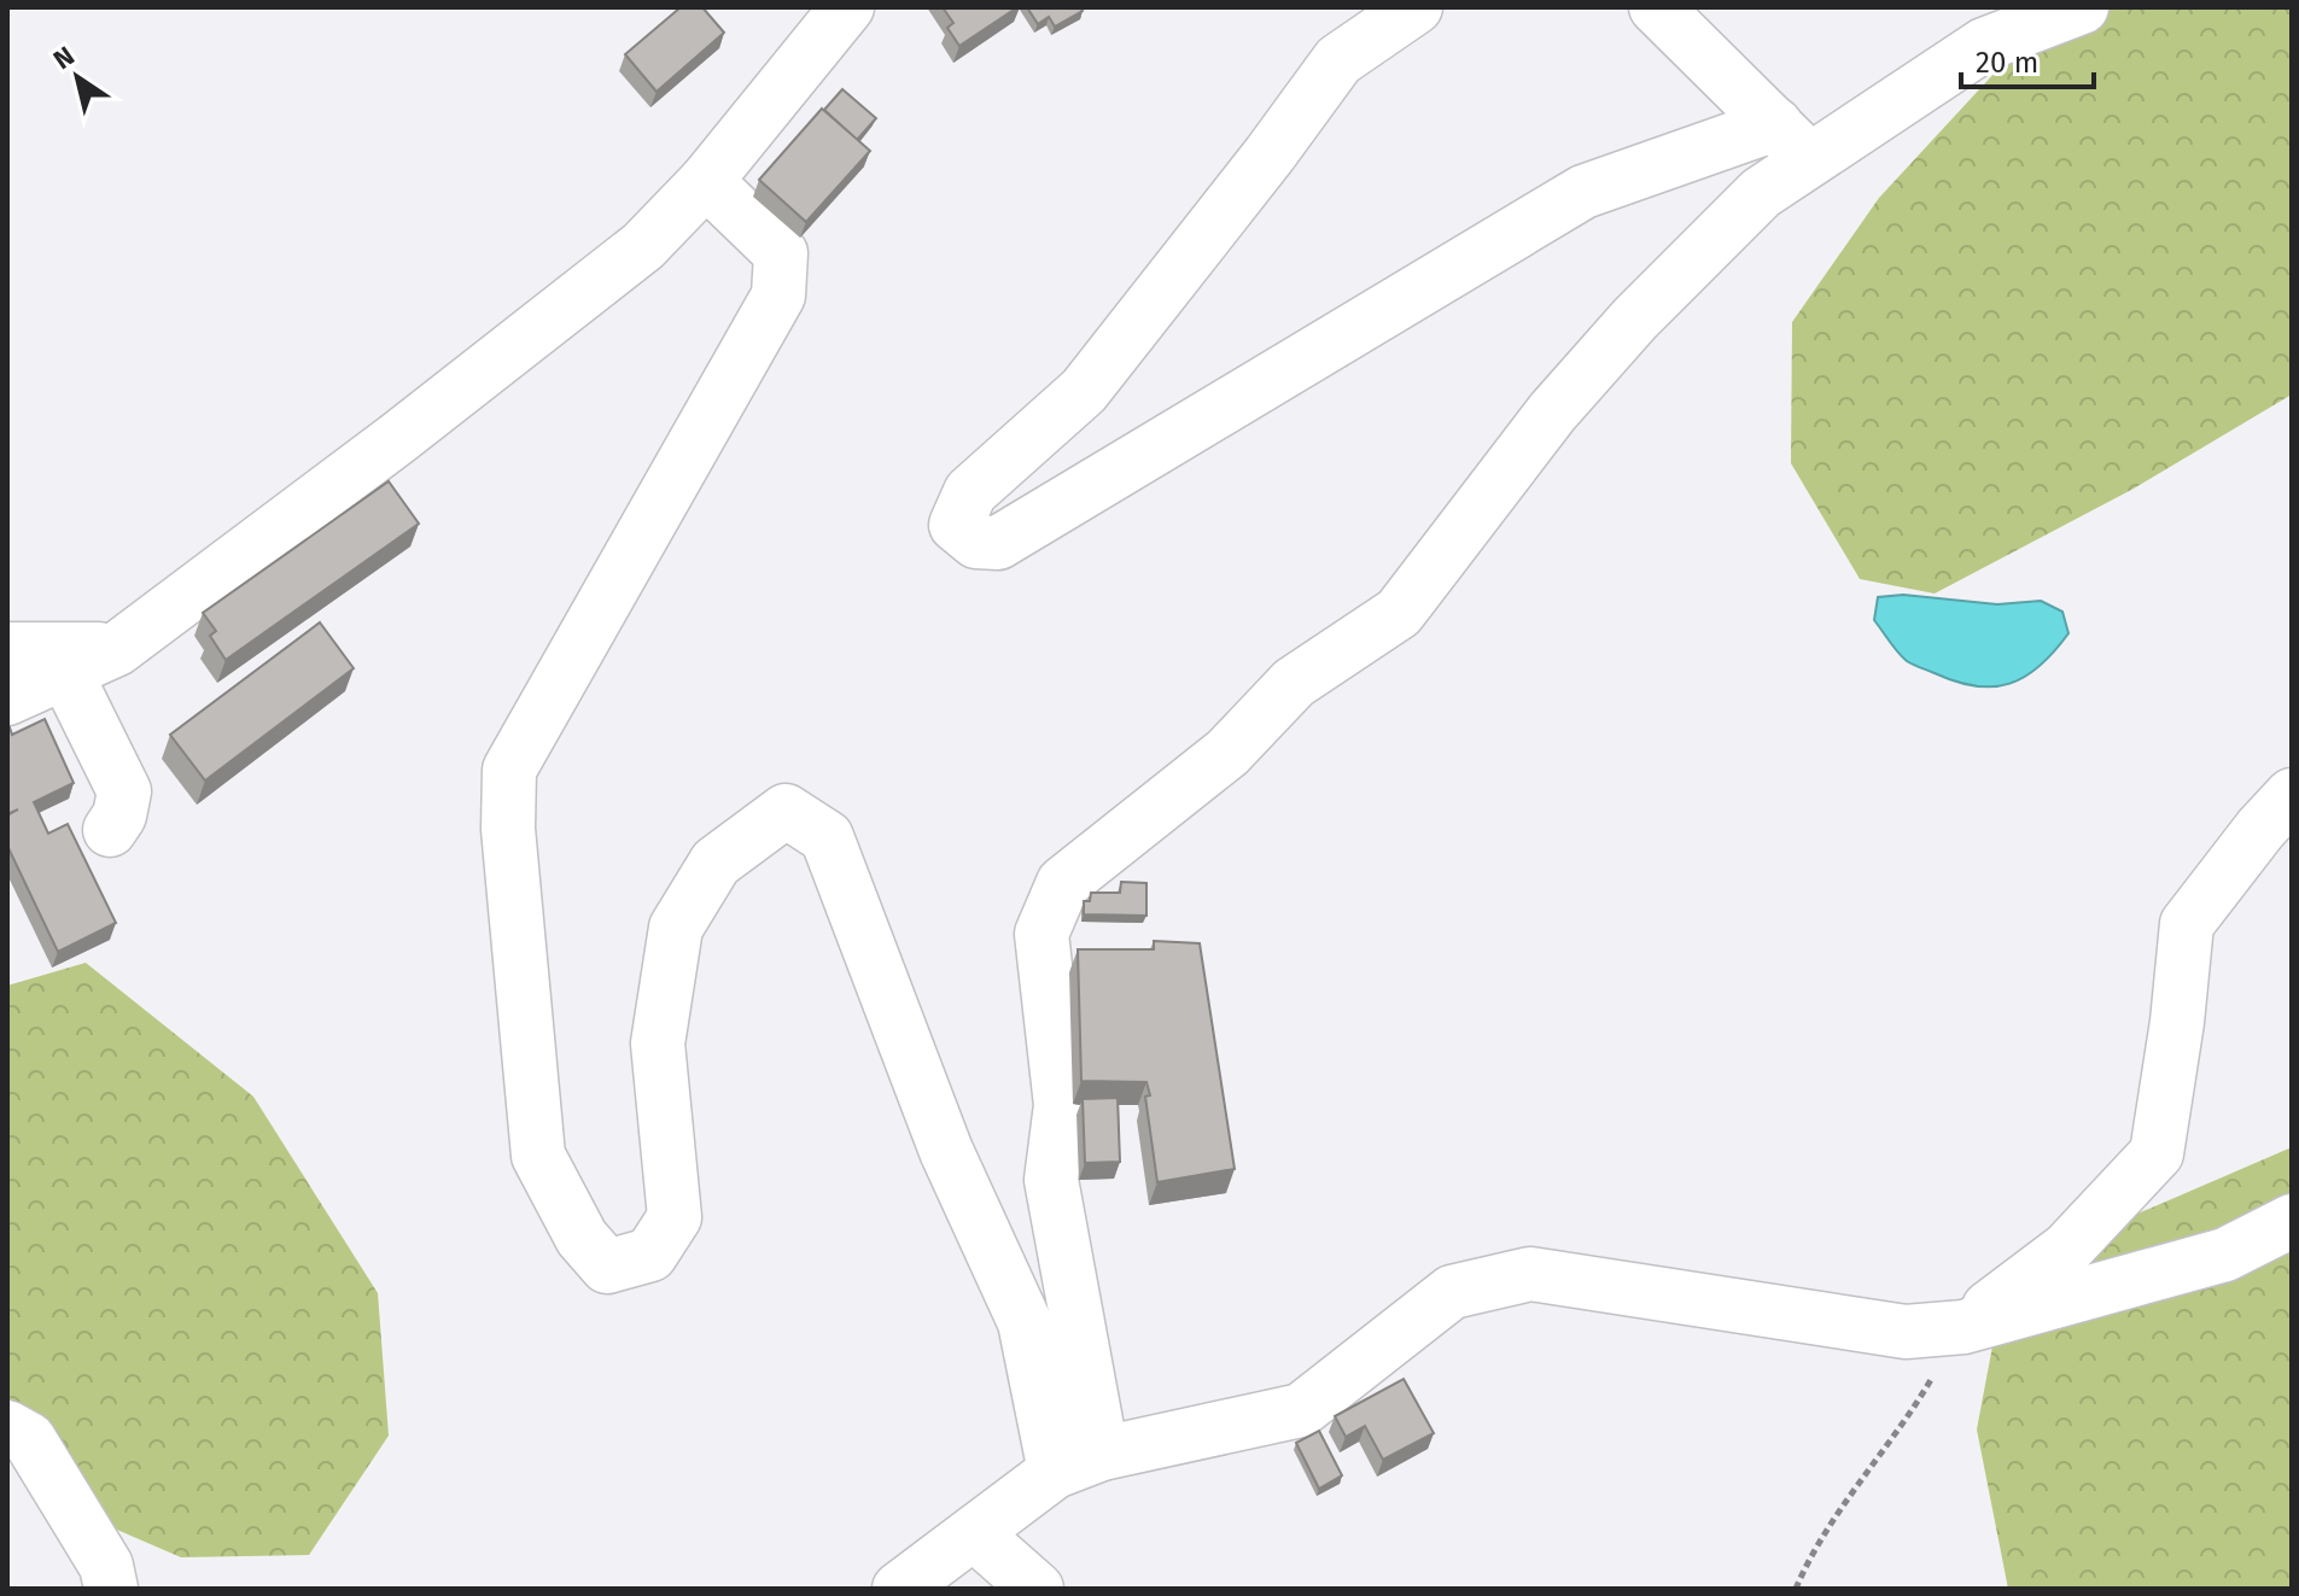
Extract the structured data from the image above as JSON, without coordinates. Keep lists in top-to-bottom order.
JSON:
{
  "scale_bar": "20 m",
  "north": "top left"
}
